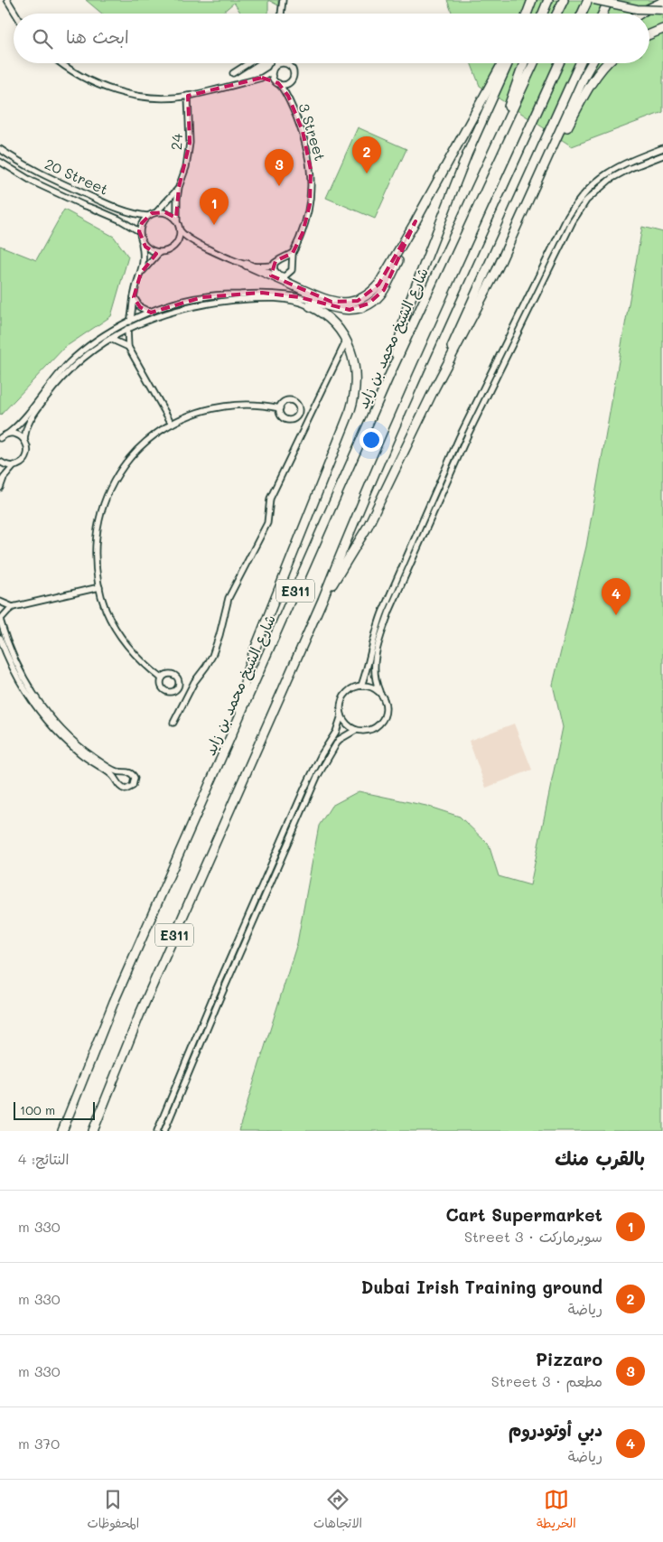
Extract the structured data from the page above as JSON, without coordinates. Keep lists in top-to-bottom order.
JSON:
{
  "streets": {
    "highway": ["شارع الشيخ محمد بن زايد", "E311"],
    "street": ["3 Street", "24", "20 Street"]
  },
  "crossings": [
    ["3 Street", "24"],
    ["3 Street", "20 Street"],
    ["24", "20 Street"]
  ],
  "scale_bar": "100 m",
  "page": {
    "search": "ابحث هنا",
    "pins": [
      "2",
      "3",
      "1",
      "4"
    ],
    "scale": "100 m",
    "heading": ["بالقرب منك", "النتائج: 4"],
    "list": [
      {
        "mark": "1",
        "name": "Cart Supermarket",
        "note": "سوبرماركت · 3 Street",
        "value": "330 m"
      },
      {
        "mark": "2",
        "name": "Dubai Irish Training ground",
        "note": "رياضة",
        "value": "330 m"
      },
      {
        "mark": "3",
        "name": "Pizzaro",
        "note": "مطعم · 3 Street",
        "value": "330 m"
      },
      {
        "mark": "4",
        "name": "دبي أوتودروم",
        "note": "رياضة",
        "value": "370 m"
      }
    ],
    "nav": ["الخريطة", "الاتجاهات", "المحفوظات"]
  }
}
